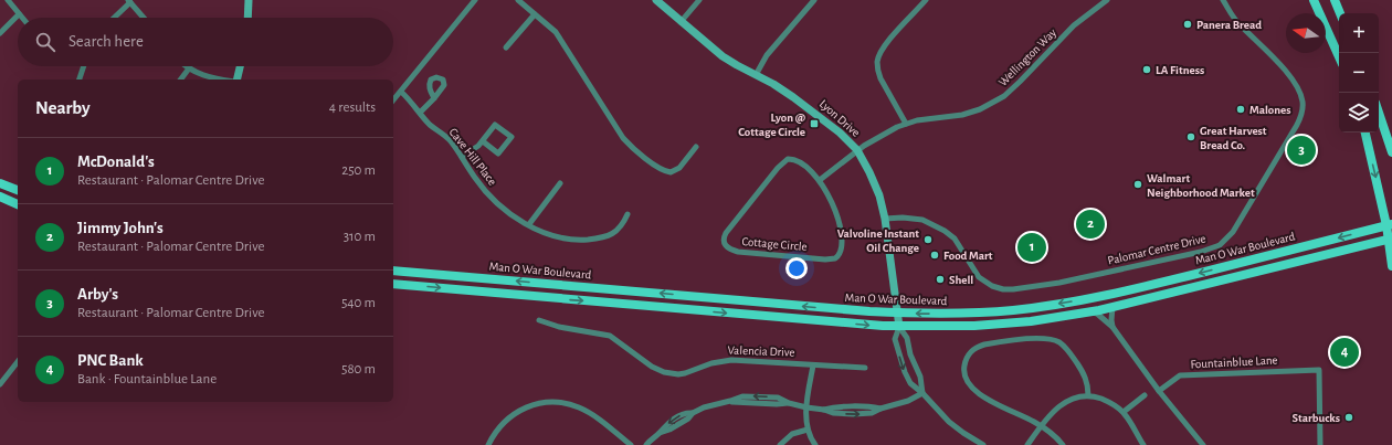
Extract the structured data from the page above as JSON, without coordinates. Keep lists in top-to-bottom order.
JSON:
{
  "streets": {
    "main road": ["Man O War Boulevard"],
    "street": [
      "Wellington Way",
      "Lyon Drive",
      "Cave Hill Place",
      "Cottage Circle",
      "Palomar Centre Drive",
      "Valencia Drive",
      "Fountainblue Lane"
    ]
  },
  "crossings": [
    ["Wellington Way", "Lyon Drive"],
    ["Lyon Drive", "Man O War Boulevard"],
    ["Lyon Drive", "Palomar Centre Drive"]
  ],
  "places": {
    "other": [
      "Panera Bread",
      "LA Fitness",
      "Malones",
      "Great Harvest Bread Co.",
      "Walmart Neighborhood Market",
      "Valvoline Instant Oil Change",
      "Food Mart",
      "Shell",
      "Starbucks"
    ],
    "transit": ["Lyon @ Cottage Circle"]
  },
  "north": "left",
  "page": {
    "map_buttons": ["+", "−"],
    "search": "Search here",
    "heading": ["Nearby", "4 results"],
    "pins": [
      "3",
      "2",
      "1",
      "4"
    ],
    "list": [
      {
        "mark": "1",
        "name": "McDonald's",
        "note": "Restaurant · Palomar Centre Drive",
        "value": "250 m"
      },
      {
        "mark": "2",
        "name": "Jimmy John's",
        "note": "Restaurant · Palomar Centre Drive",
        "value": "310 m"
      },
      {
        "mark": "3",
        "name": "Arby's",
        "note": "Restaurant · Palomar Centre Drive",
        "value": "540 m"
      },
      {
        "mark": "4",
        "name": "PNC Bank",
        "note": "Bank · Fountainblue Lane",
        "value": "580 m"
      }
    ]
  }
}
